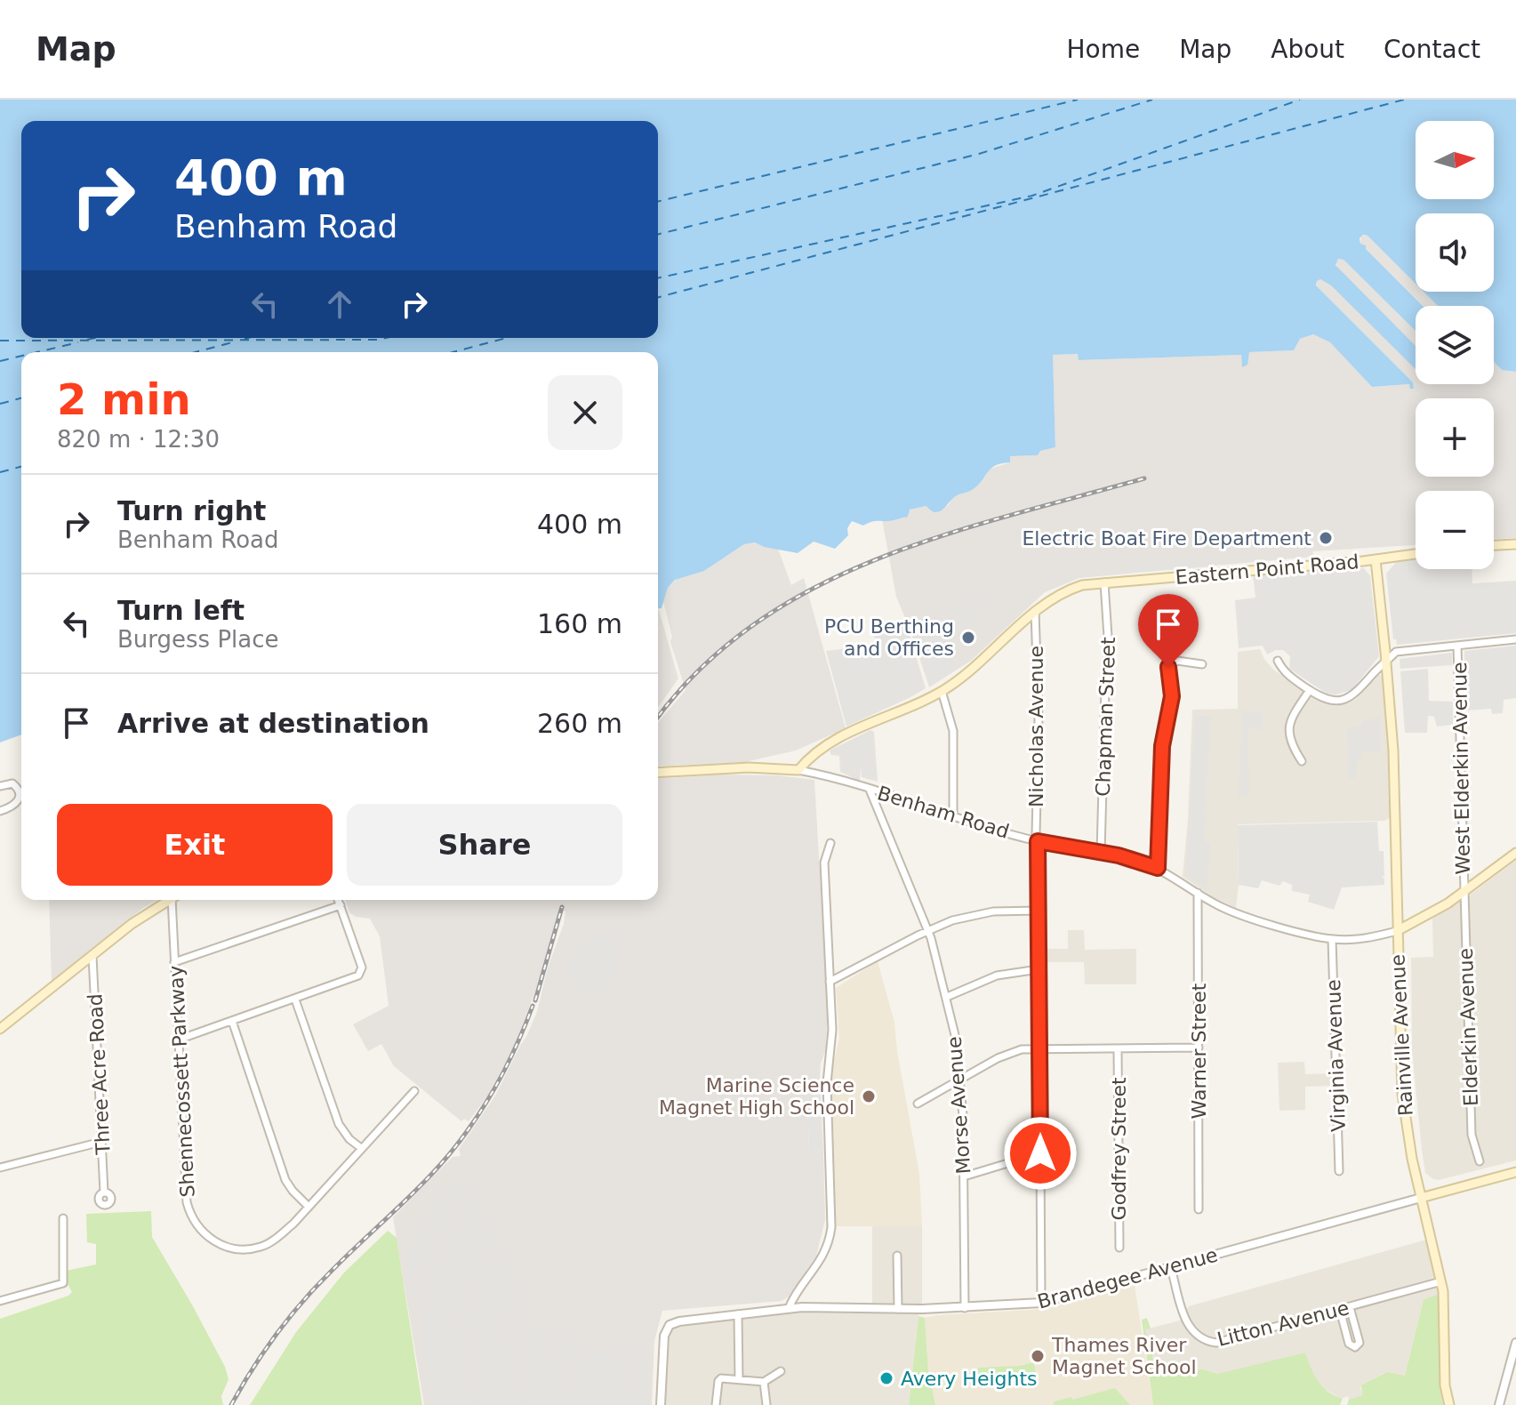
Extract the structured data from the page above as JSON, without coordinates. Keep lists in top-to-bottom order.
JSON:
{
  "streets": {
    "main road": ["Eastern Point Road", "Benham Road", "Rainville Avenue"],
    "street": [
      "Chapman Street",
      "Nicholas Avenue",
      "West Elderkin Avenue",
      "Elderkin Avenue",
      "Warner Street",
      "Virginia Avenue",
      "Three Acre Road",
      "Shennecossett Parkway",
      "Morse Avenue",
      "Godfrey Street",
      "Brandegee Avenue",
      "Litton Avenue"
    ]
  },
  "crossings": [
    ["Eastern Point Road", "Chapman Street"],
    ["Eastern Point Road", "Nicholas Avenue"],
    ["Eastern Point Road", "Benham Road"],
    ["Eastern Point Road", "Rainville Avenue"],
    ["Chapman Street", "Benham Road"],
    ["Nicholas Avenue", "Benham Road"],
    ["Nicholas Avenue", "Brandegee Avenue"],
    ["West Elderkin Avenue", "Benham Road"],
    ["West Elderkin Avenue", "Elderkin Avenue"],
    ["Benham Road", "Elderkin Avenue"],
    ["Benham Road", "Rainville Avenue"],
    ["Benham Road", "Warner Street"],
    ["Benham Road", "Virginia Avenue"],
    ["Benham Road", "Morse Avenue"],
    ["Rainville Avenue", "Brandegee Avenue"],
    ["Rainville Avenue", "Litton Avenue"],
    ["Morse Avenue", "Brandegee Avenue"],
    ["Brandegee Avenue", "Litton Avenue"]
  ],
  "places": [
    "Electric Boat Fire Department",
    "PCU Berthing and Offices",
    "Marine Science Magnet High School",
    "Thames River Magnet School",
    "Avery Heights"
  ],
  "north": "right",
  "page": {
    "header": "Map",
    "nav": [
      "Home",
      "Map",
      "About",
      "Contact"
    ],
    "map_buttons": ["+", "−"],
    "turn": ["400 m", "Benham Road"],
    "heading": ["2 min", "820 m · 12:30"],
    "list": [
      {
        "name": "Turn right",
        "note": "Benham Road",
        "value": "400 m"
      },
      {
        "name": "Turn left",
        "note": "Burgess Place",
        "value": "160 m"
      },
      {
        "name": "Arrive at destination",
        "value": "260 m"
      }
    ],
    "buttons": ["Exit", "Share"]
  }
}
